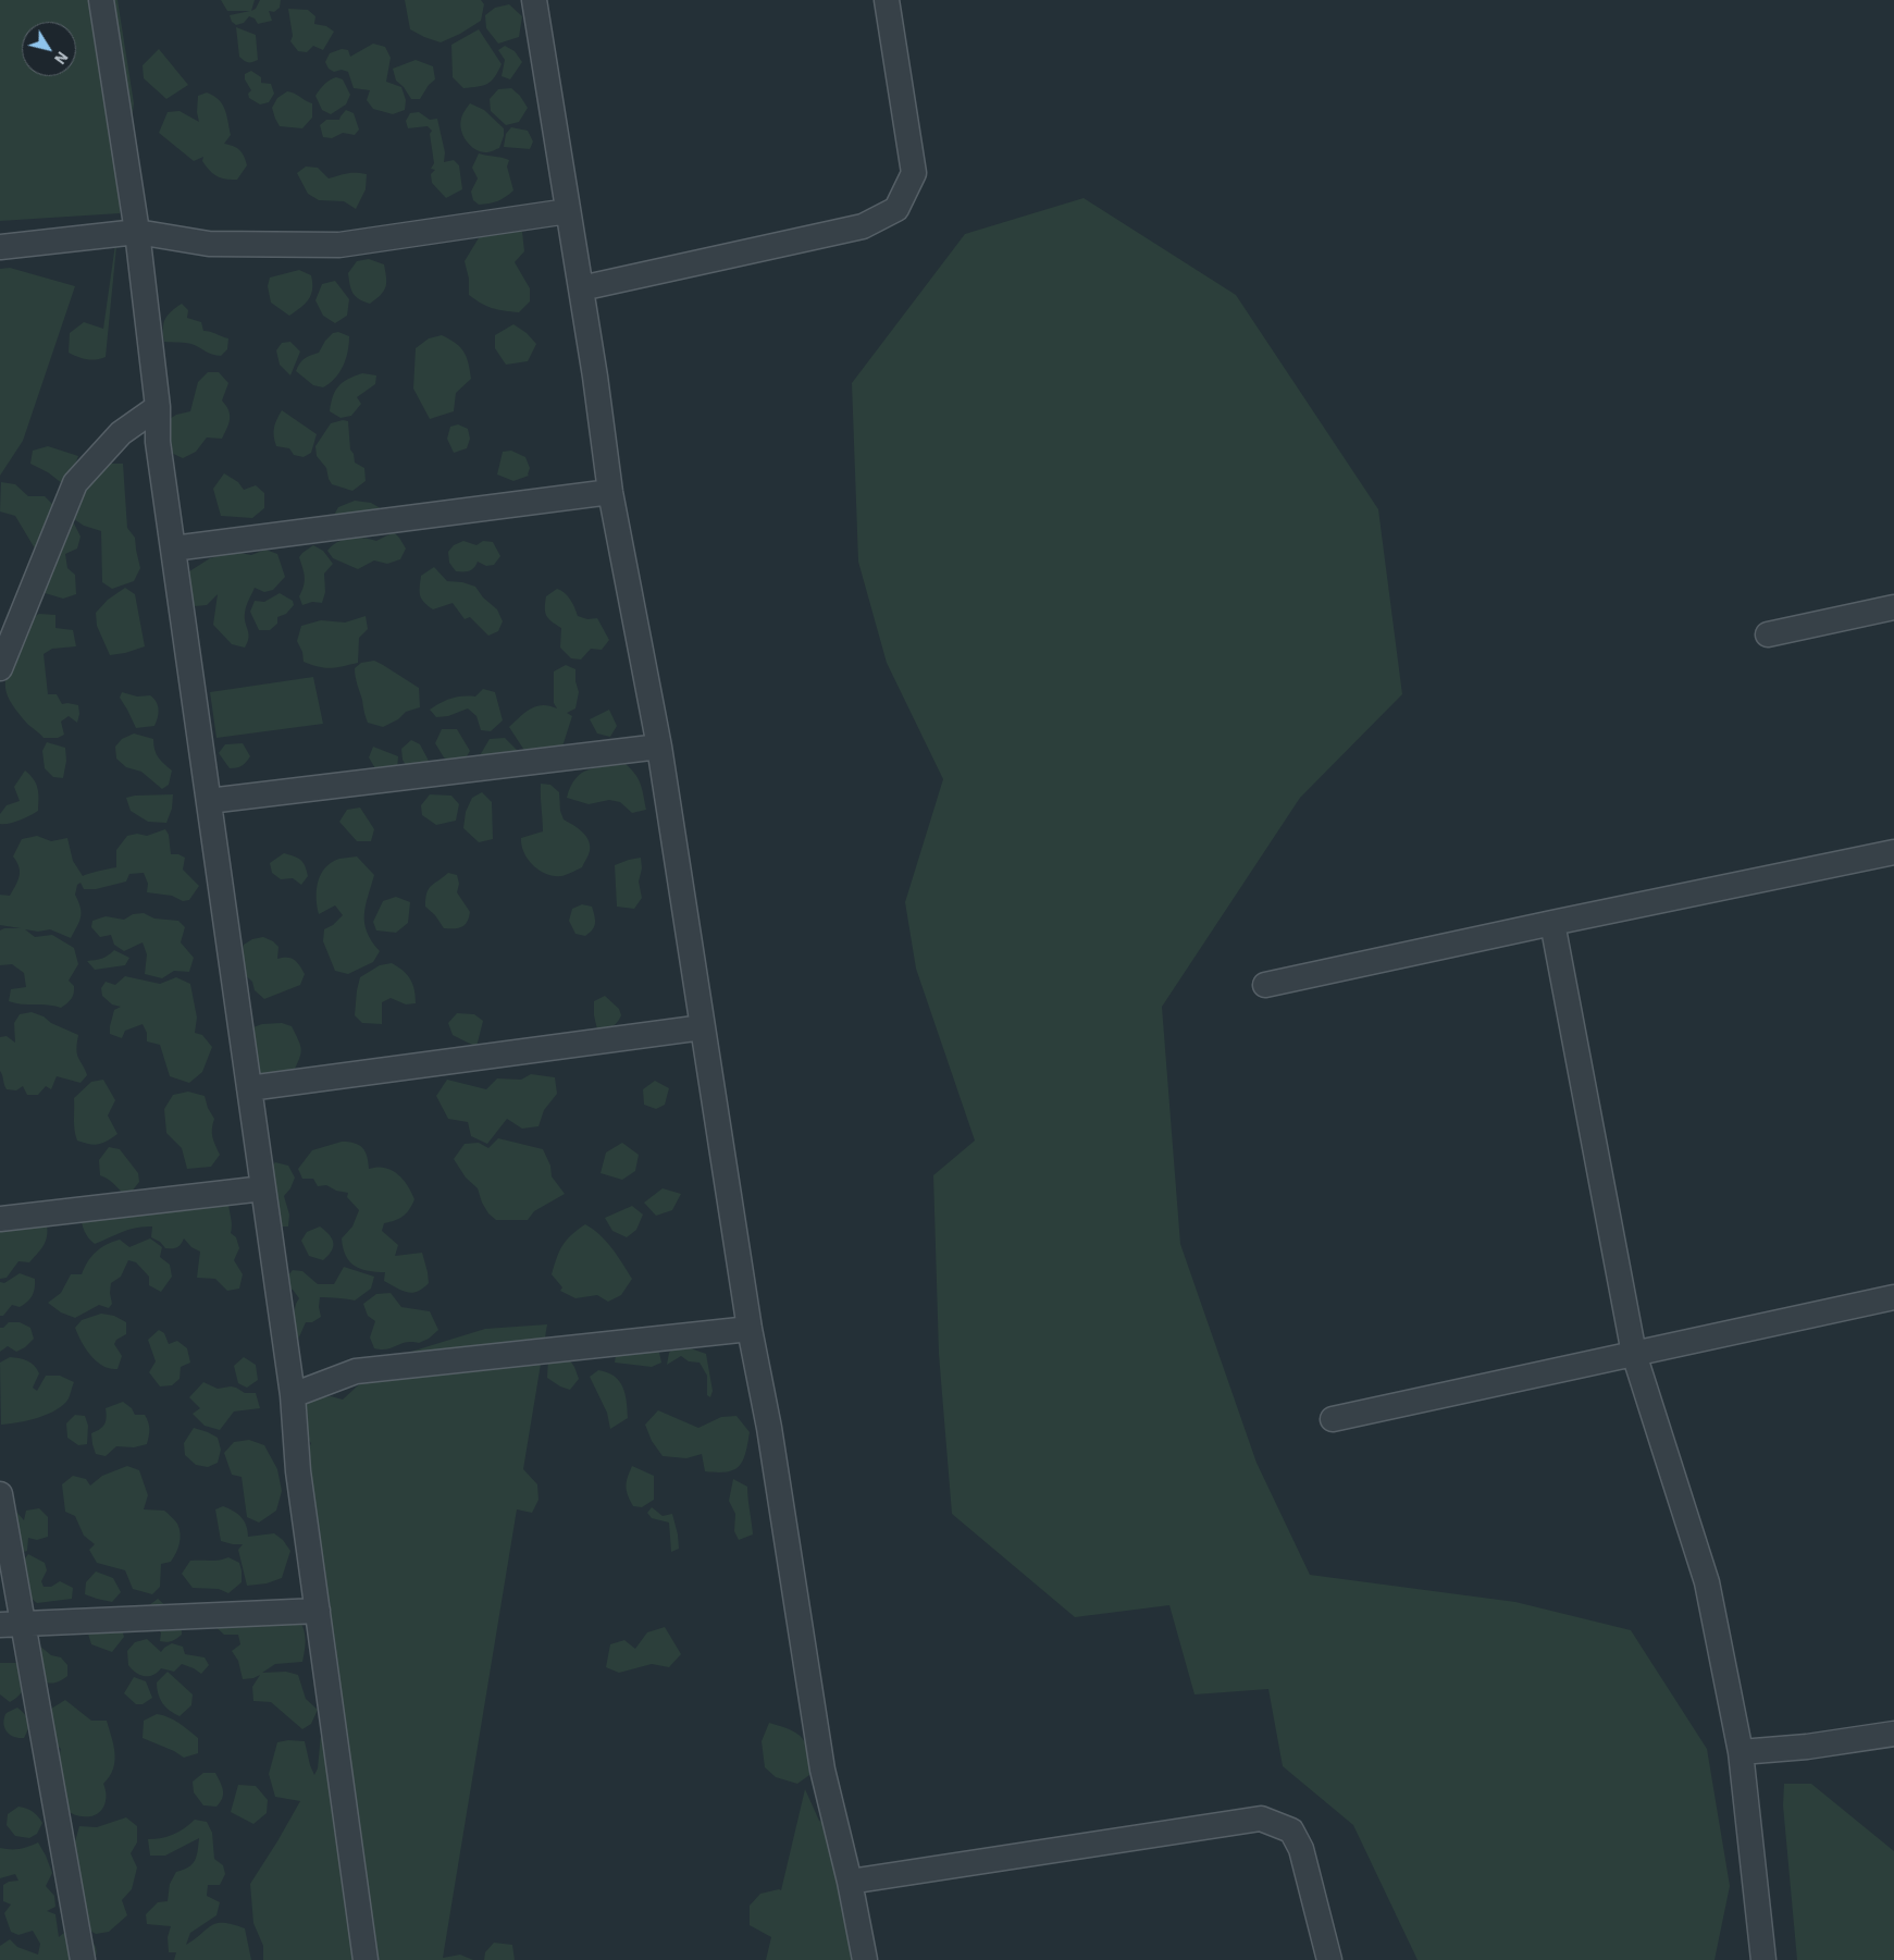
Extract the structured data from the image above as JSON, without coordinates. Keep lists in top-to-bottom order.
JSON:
{
  "north": "bottom right"
}
